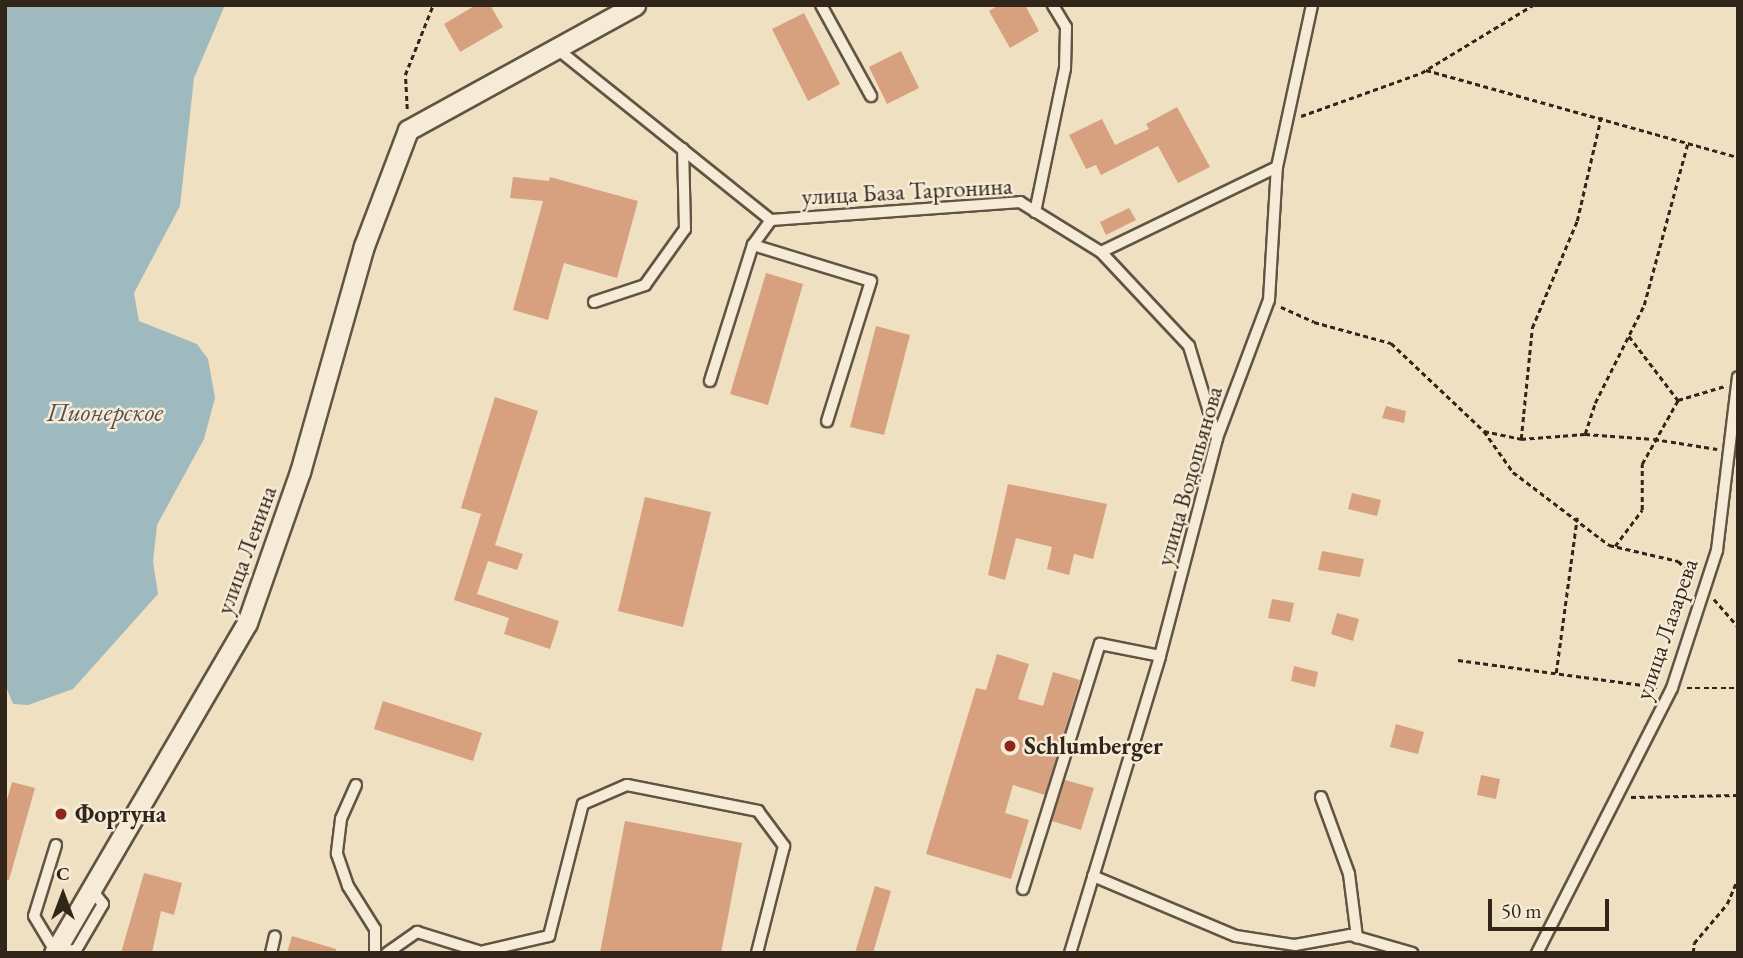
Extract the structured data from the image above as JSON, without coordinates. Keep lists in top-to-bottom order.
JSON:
{
  "streets": {
    "street": ["улица Ленина"],
    "lane": ["улица База Таргонина", "улица Водопьянова", "улица Лазарева"]
  },
  "crossings": [
    ["улица База Таргонина", "улица Водопьянова"]
  ],
  "water": ["Пионерское"],
  "places": ["Schlumberger", "Фортуна"],
  "scale_bar": "50 m",
  "north": "top"
}
